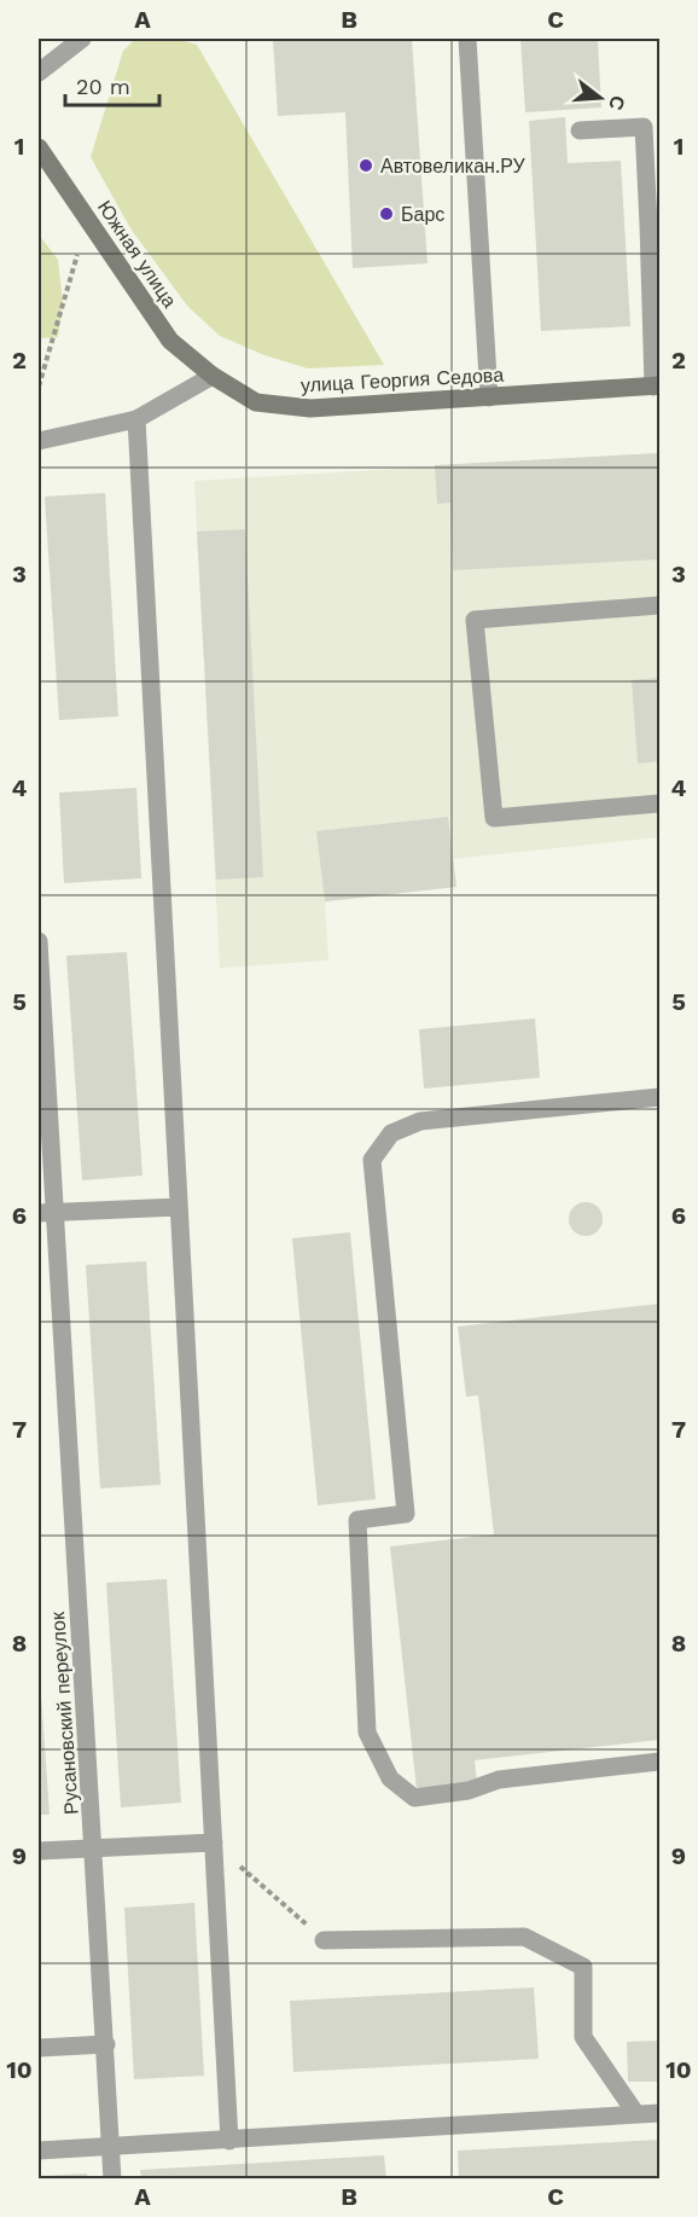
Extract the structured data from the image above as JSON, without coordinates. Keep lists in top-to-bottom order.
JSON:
{
  "streets": {
    "street": ["Южная улица", "улица Георгия Седова", "Русановский переулок"]
  },
  "crossings": [
    ["Южная улица", "улица Георгия Седова"]
  ],
  "places": ["Автовеликан.РУ", "Барс"],
  "scale_bar": "20 m",
  "north": "right",
  "grid": {
    "columns": ["A", "B", "C"],
    "rows": [
      "1",
      "2",
      "3",
      "4",
      "5",
      "6",
      "7",
      "8",
      "9",
      "10"
    ]
  }
}
